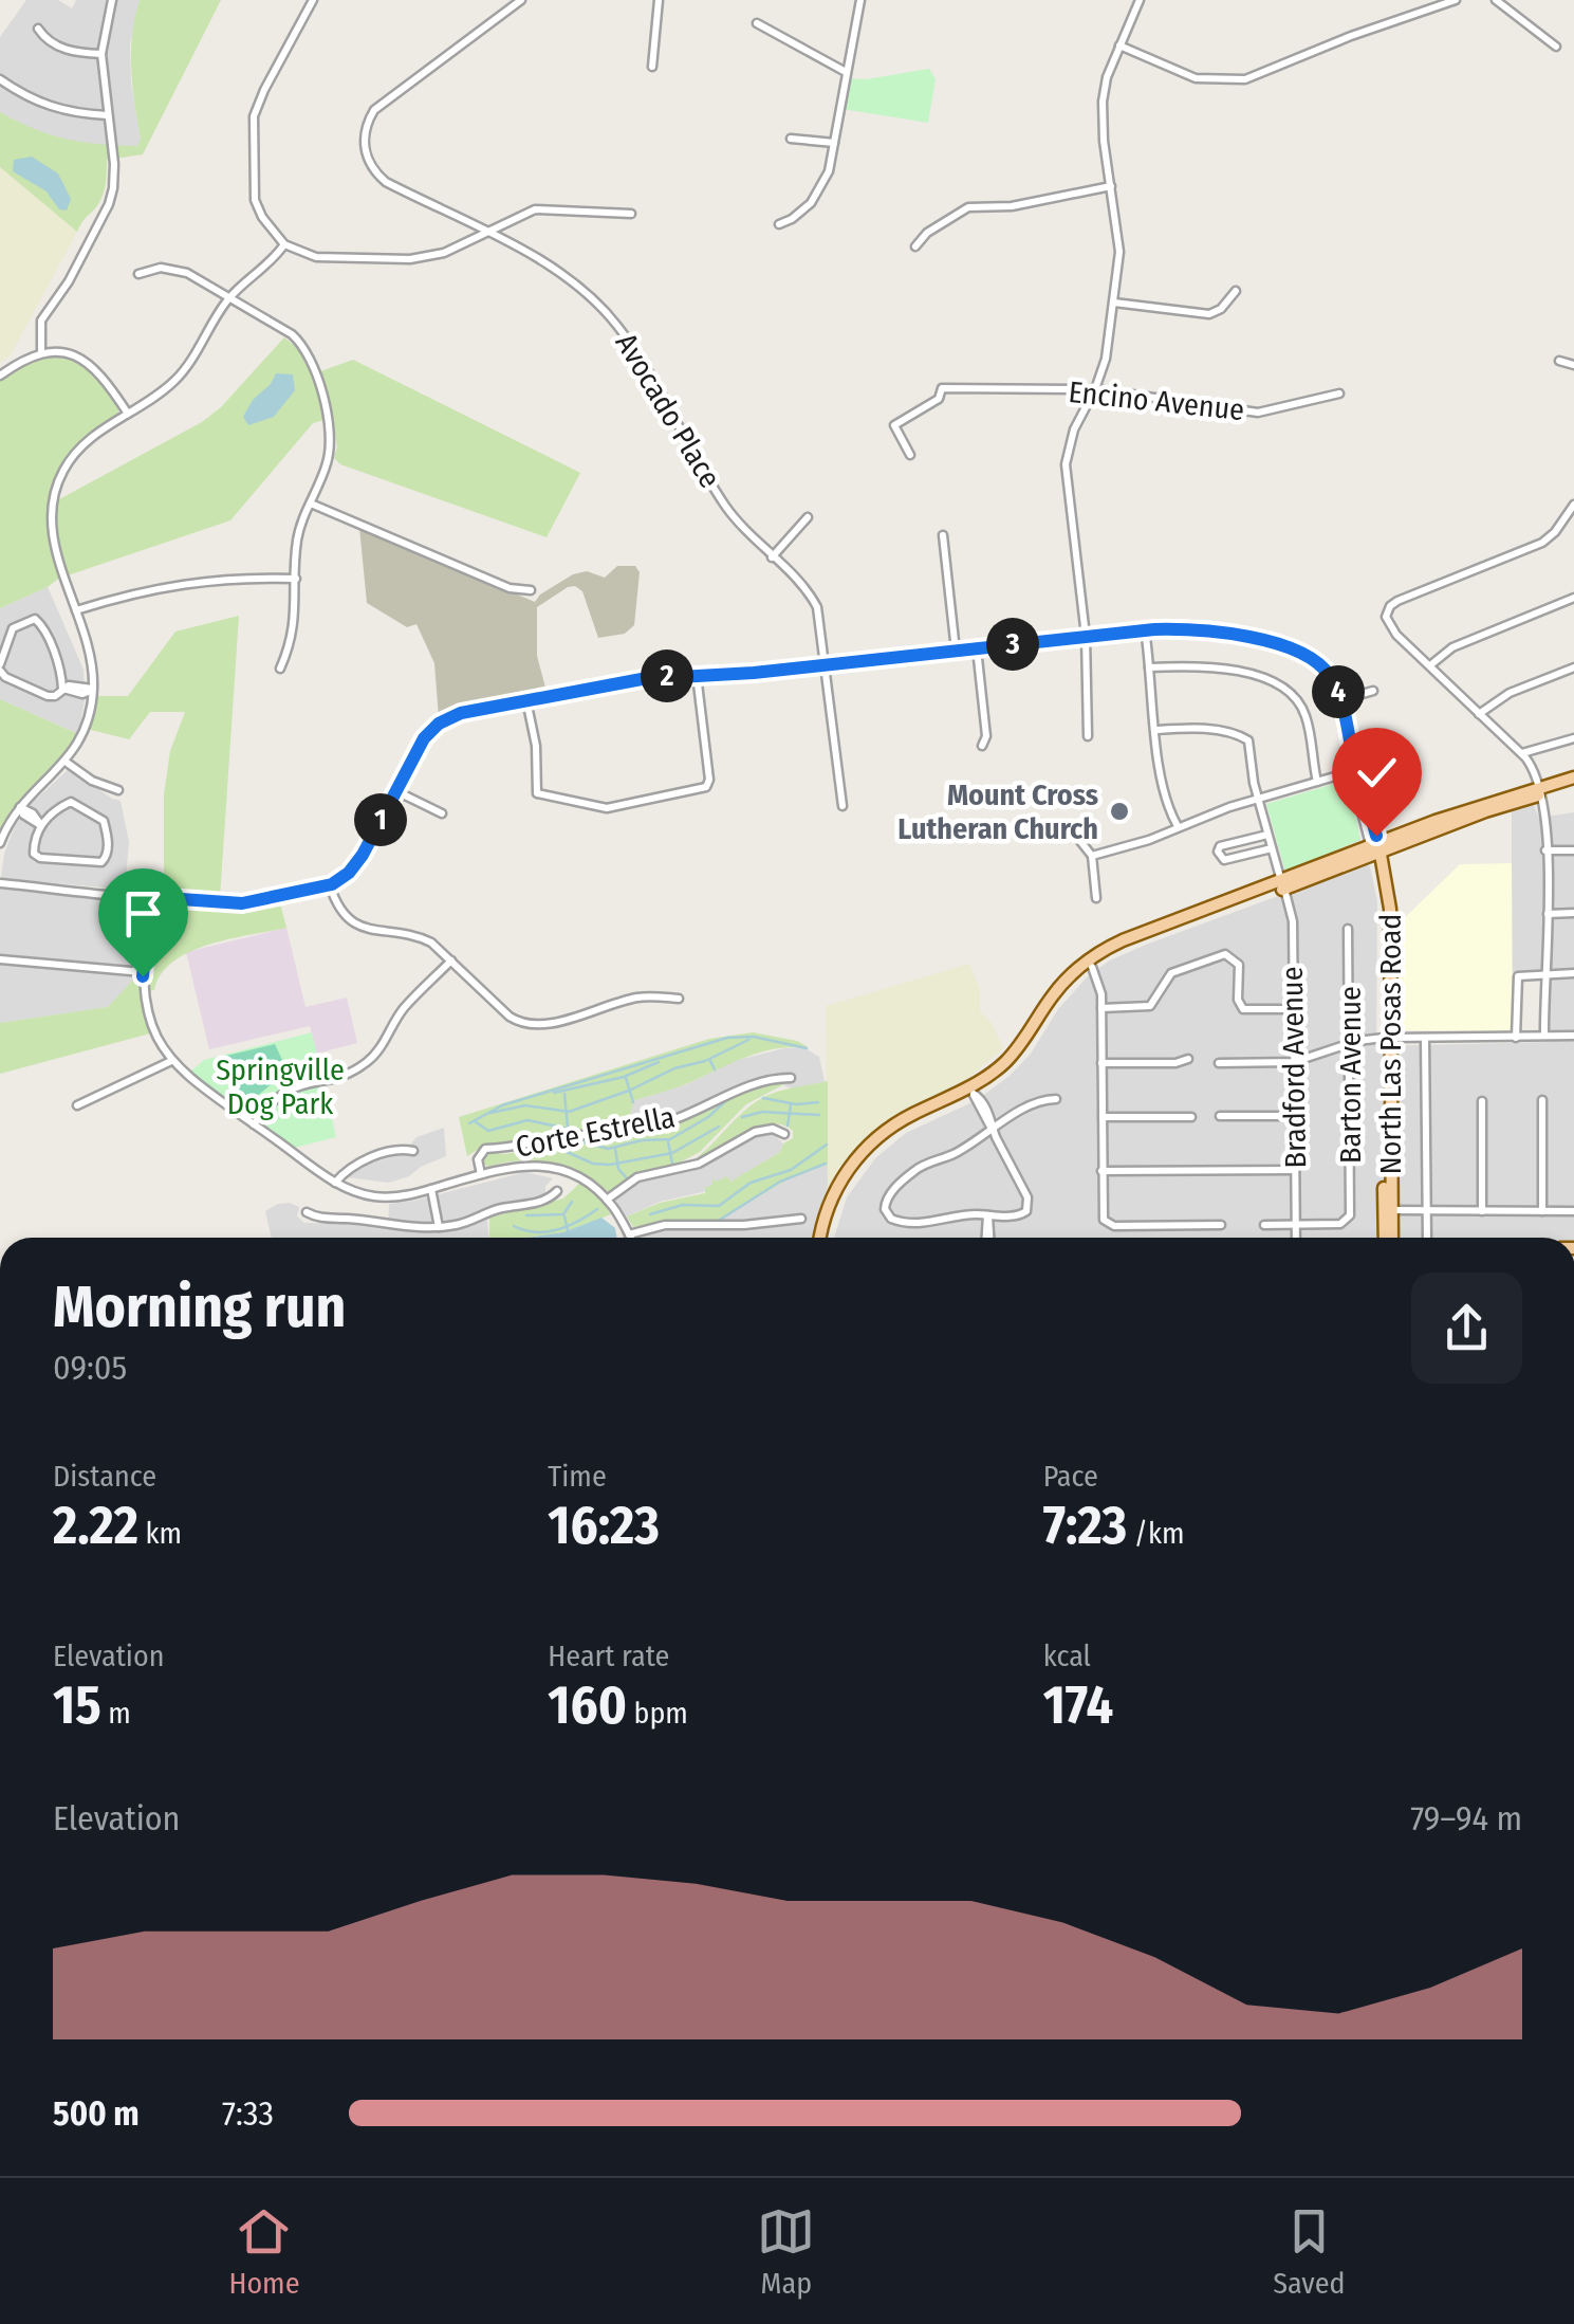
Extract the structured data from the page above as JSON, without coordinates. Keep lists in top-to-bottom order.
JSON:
{
  "streets": {
    "main road": ["North Las Posas Road"],
    "street": [
      "Encino Avenue",
      "Avocado Place",
      "Bradford Avenue",
      "Barton Avenue",
      "Corte Estrella"
    ]
  },
  "crossings": [
    ["Bradford Avenue", "Barton Avenue"]
  ],
  "parks": ["Springville Dog Park"],
  "places": ["Mount Cross Lutheran Church"],
  "page": {
    "pins": [
      "3",
      "2",
      "4",
      "1"
    ],
    "heading": ["Morning run", "09:05"],
    "stats": [
      ["Distance", "2.22 km"],
      ["Time", "16:23"],
      ["Pace", "7:23 /km"],
      ["Elevation", "15 m"],
      ["Heart rate", "160 bpm"],
      ["kcal", "174"]
    ],
    "chart": ["Elevation", "79–94 m"],
    "list": [
      {
        "name": "500 m",
        "note": "7:33"
      }
    ],
    "tabs": ["Home", "Map", "Saved"]
  }
}
